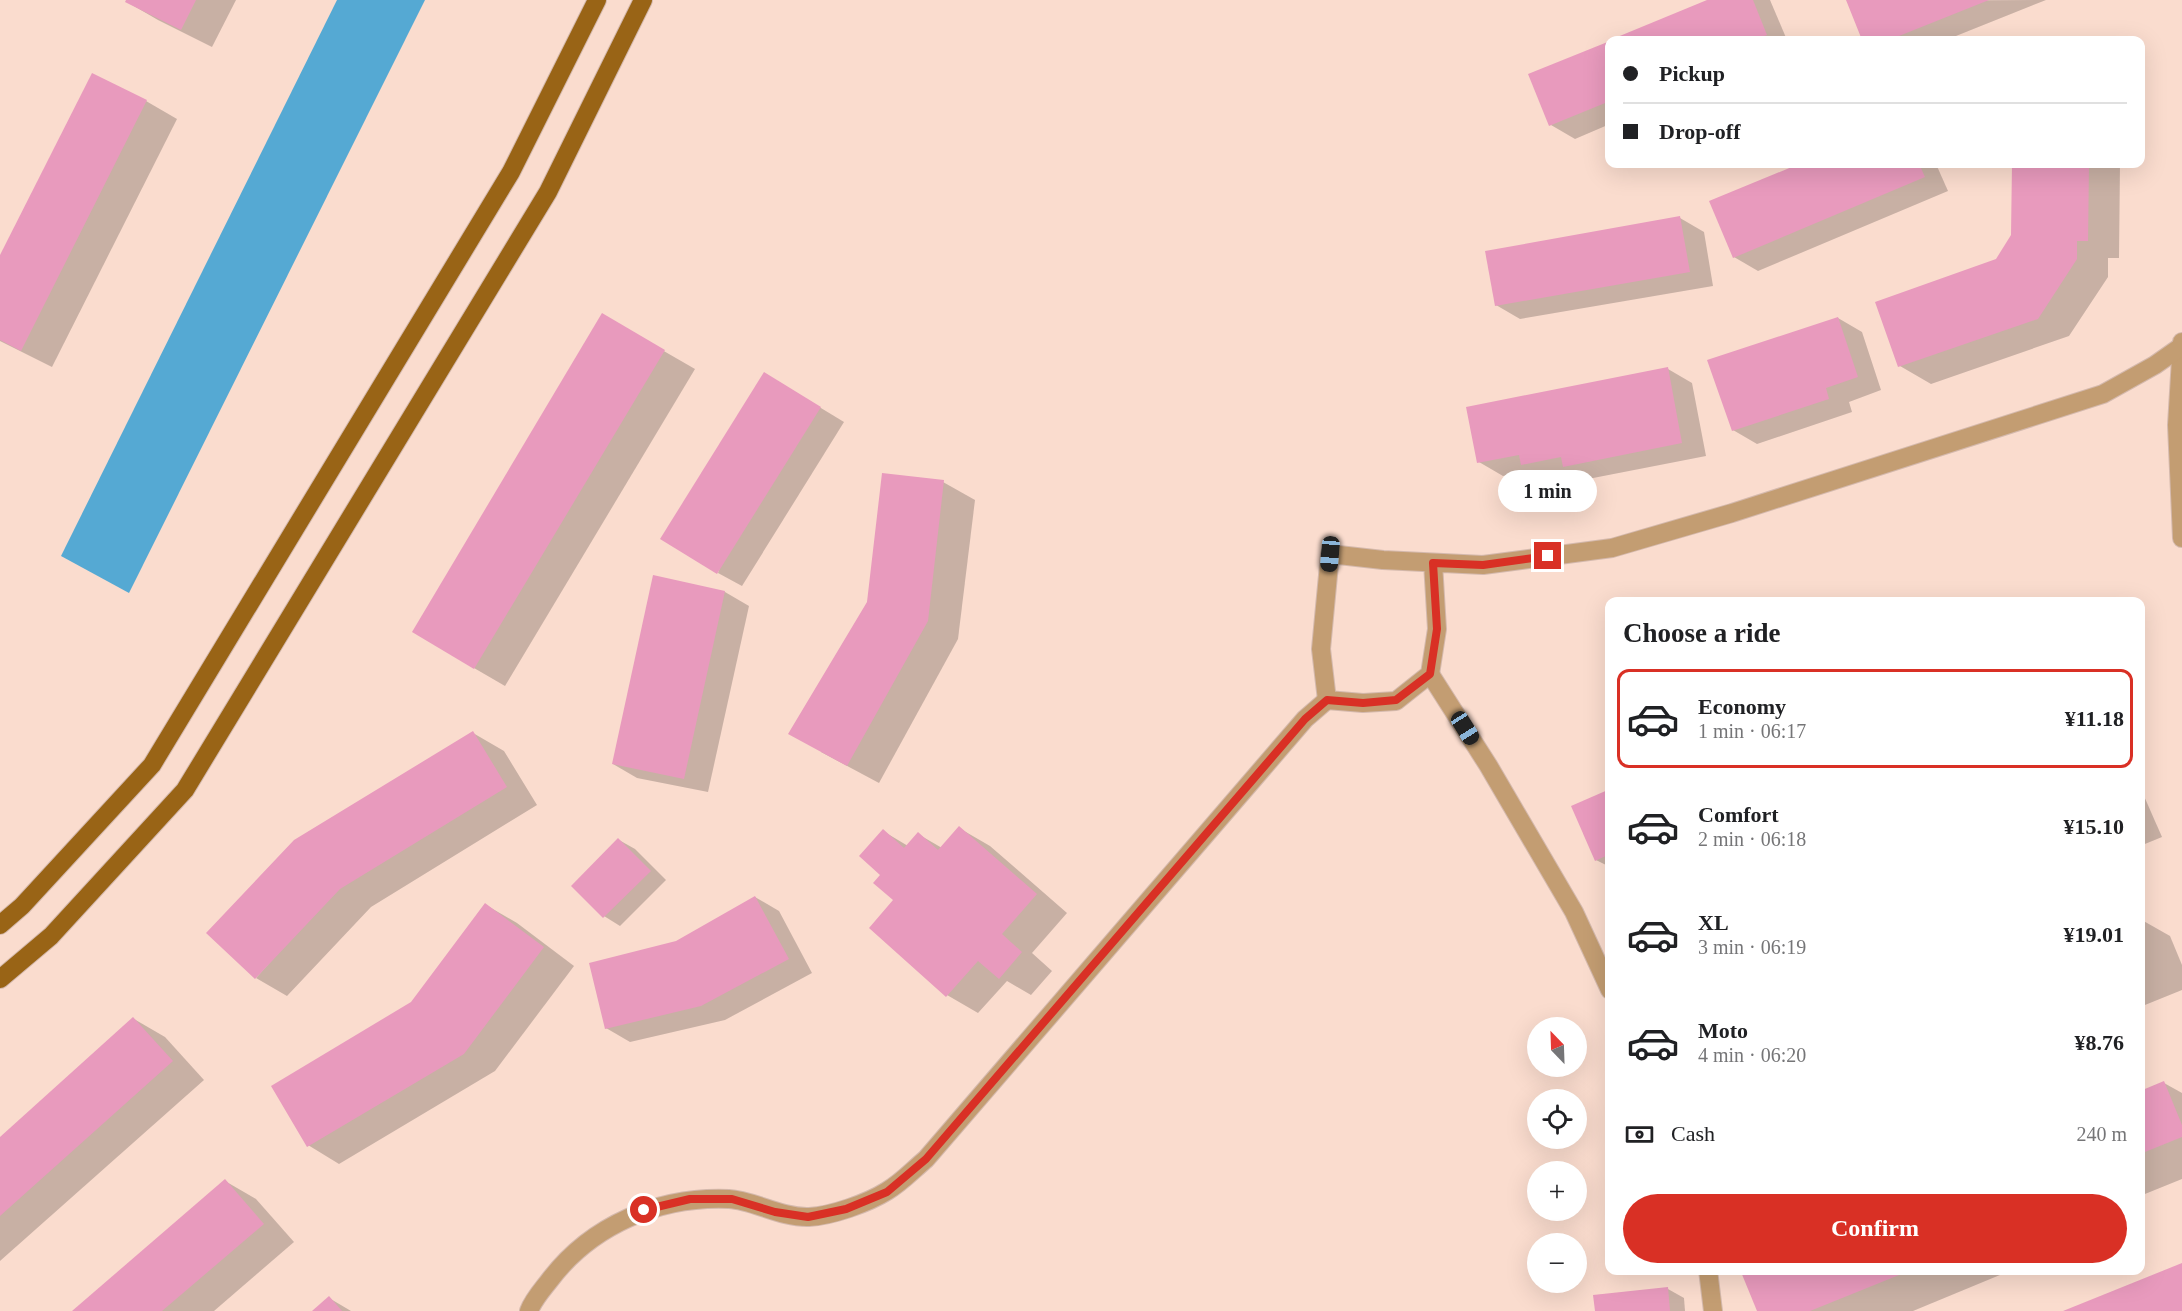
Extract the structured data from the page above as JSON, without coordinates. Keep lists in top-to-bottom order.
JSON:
{
  "north": "top left",
  "page": {
    "banner": ["Pickup", "Drop-off"],
    "bubble": "1 min",
    "heading": "Choose a ride",
    "list": [
      {
        "name": "Economy",
        "note": "1 min · 06:17",
        "value": "¥11.18"
      },
      {
        "name": "Comfort",
        "note": "2 min · 06:18",
        "value": "¥15.10"
      },
      {
        "name": "XL",
        "note": "3 min · 06:19",
        "value": "¥19.01"
      },
      {
        "name": "Moto",
        "note": "4 min · 06:20",
        "value": "¥8.76"
      }
    ],
    "map_buttons": ["+", "−"],
    "pay": ["Cash", "240 m"],
    "buttons": "Confirm"
  }
}
